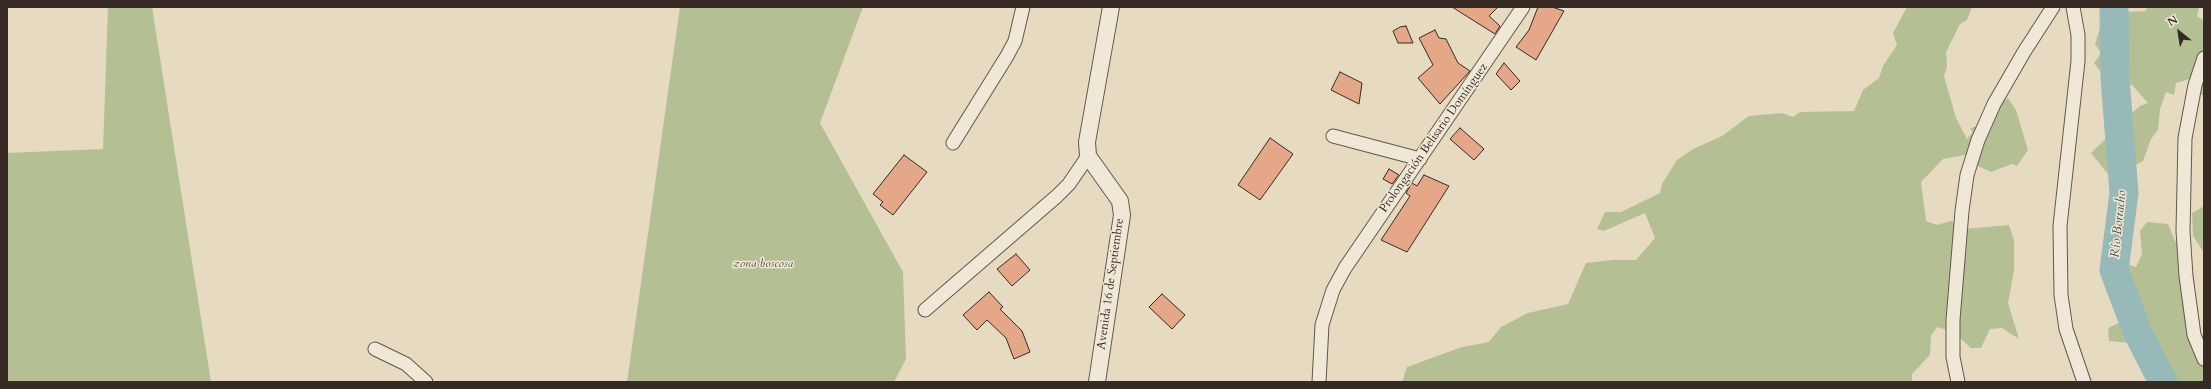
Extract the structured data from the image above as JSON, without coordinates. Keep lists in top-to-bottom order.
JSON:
{
  "streets": {
    "street": ["Prolongación Belisario Domínguez", "Avenida 16 de Septiembre"]
  },
  "water": ["Río Borracho"],
  "parks": ["zona boscosa"],
  "north": "top left"
}
